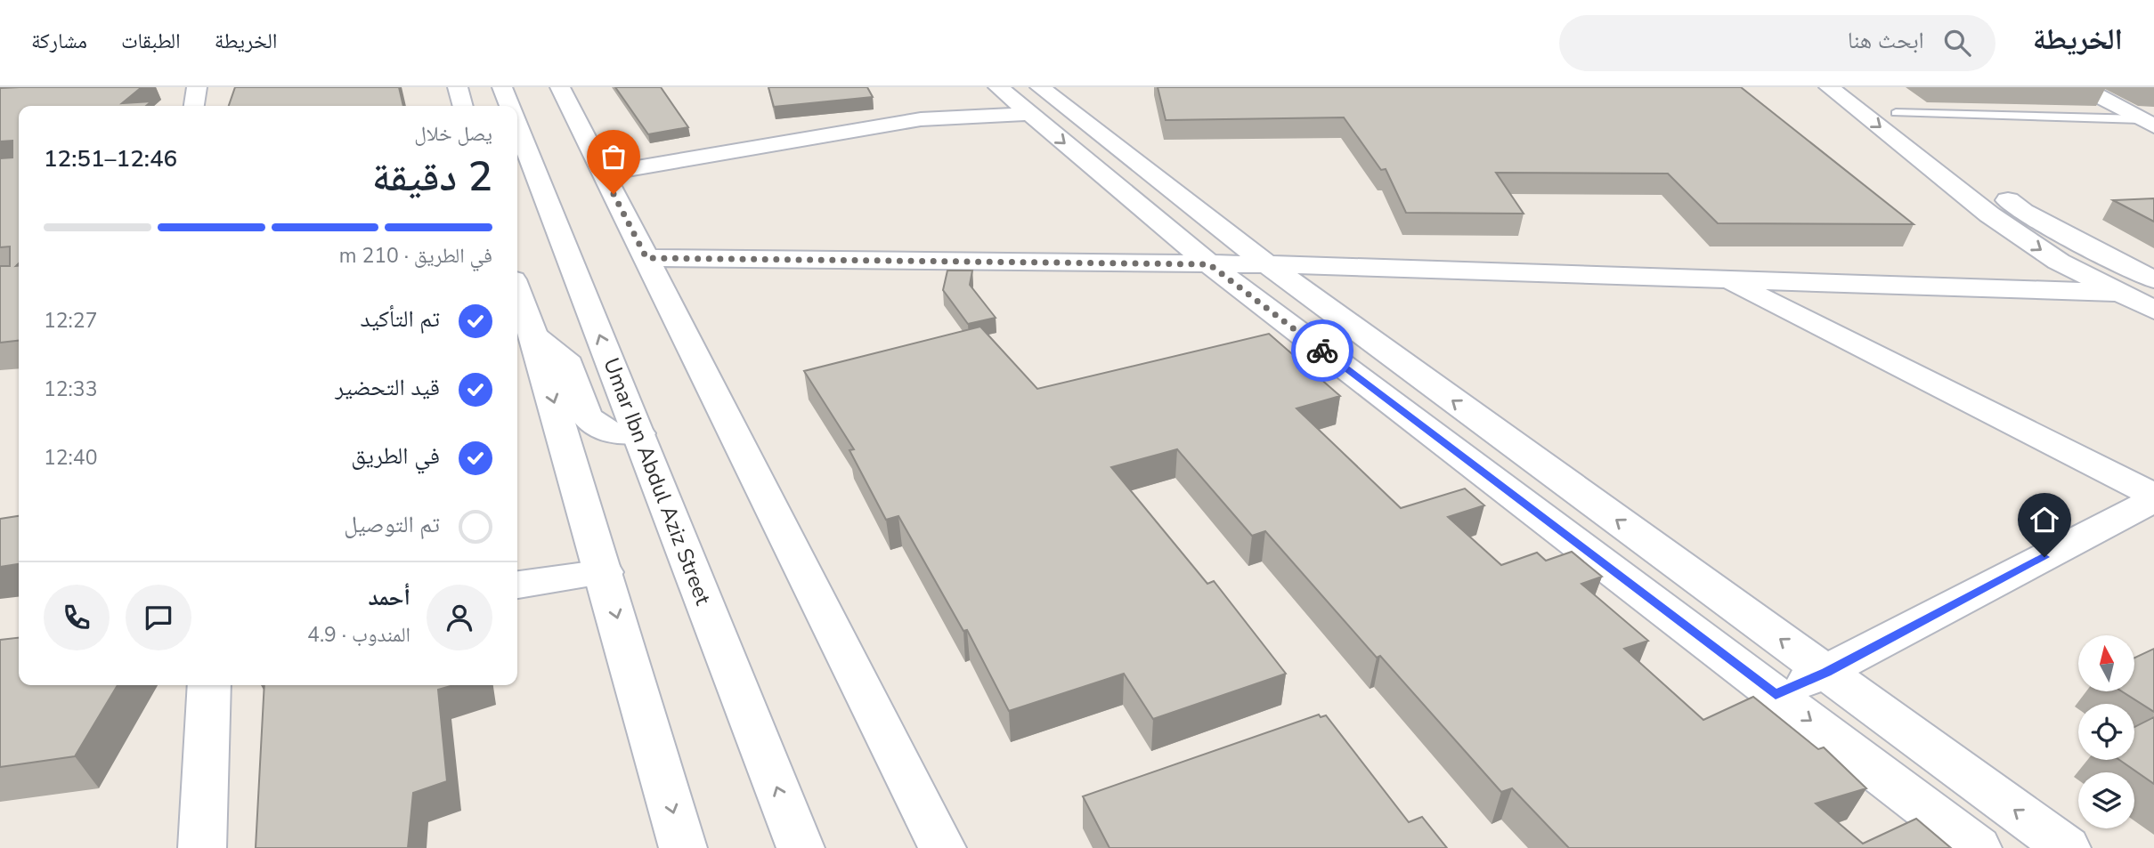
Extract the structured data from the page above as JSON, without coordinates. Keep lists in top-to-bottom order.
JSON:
{
  "streets": {
    "street": ["Umar Ibn Abdul Aziz Street"]
  },
  "north": "top",
  "page": {
    "header": "الخريطة",
    "search": "ابحث هنا",
    "nav": ["الخريطة", "الطبقات", "مشاركة"],
    "heading": ["2 دقيقة", "يصل خلال", "12:46–12:51"],
    "panel": ["أحمد", "المندوب · 4.9"],
    "bar": "في الطريق · 210 m",
    "list": [
      ["تم التأكيد", "12:27"],
      ["قيد التحضير", "12:33"],
      ["في الطريق", "12:40"],
      "تم التوصيل"
    ]
  }
}
